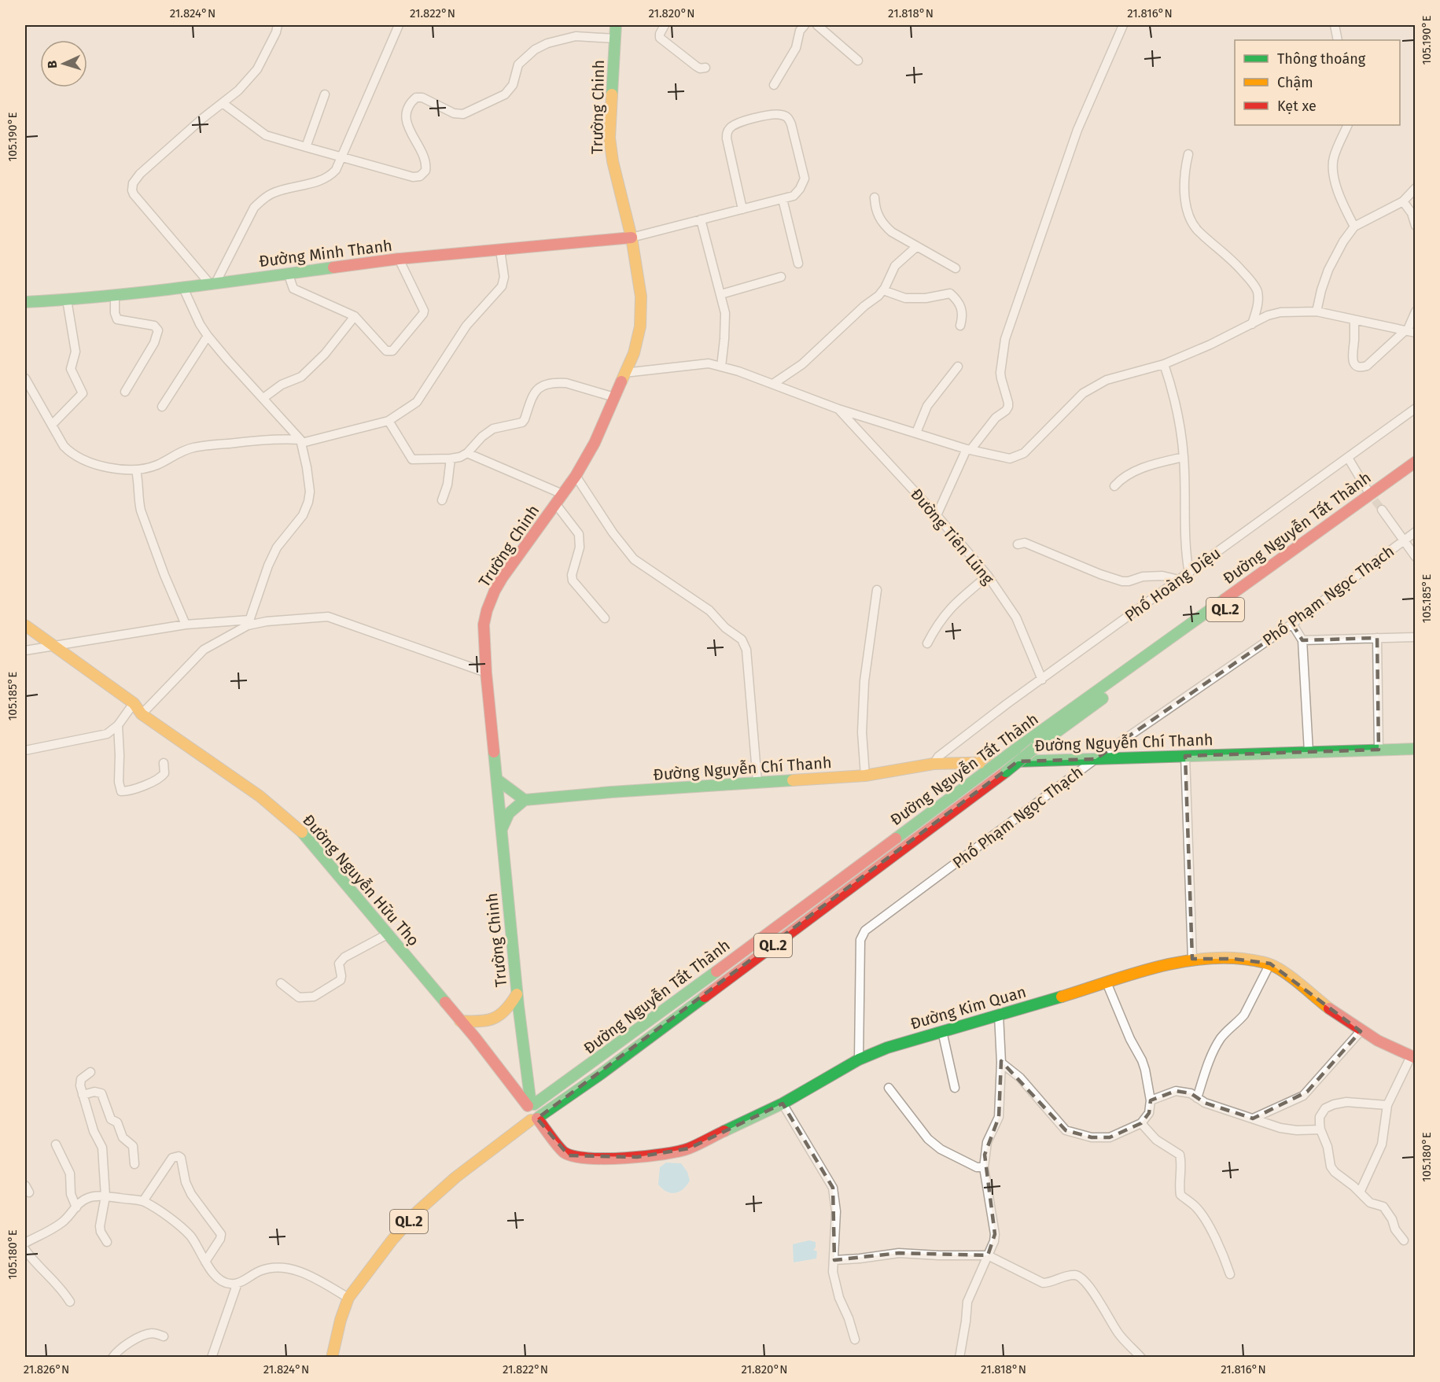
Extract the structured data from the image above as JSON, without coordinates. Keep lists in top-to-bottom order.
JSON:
{
  "streets": {
    "main road": [
      "Trường Chinh",
      "Đường Minh Thanh",
      "Đường Nguyễn Tất Thành",
      "QL.2",
      "Đường Nguyễn Chí Thanh",
      "Đường Nguyễn Hữu Thọ",
      "Đường Kim Quan"
    ],
    "street": ["Đường Tiên Lũng", "Phố Hoàng Diệu", "Phố Phạm Ngọc Thạch"]
  },
  "crossings": [
    ["Trường Chinh", "Đường Minh Thanh"],
    ["Trường Chinh", "Đường Nguyễn Tất Thành"],
    ["Trường Chinh", "QL.2"],
    ["Trường Chinh", "Đường Nguyễn Hữu Thọ"],
    ["Trường Chinh", "Đường Kim Quan"],
    ["Đường Nguyễn Tất Thành", "QL.2"],
    ["Đường Nguyễn Tất Thành", "Đường Nguyễn Hữu Thọ"],
    ["Đường Nguyễn Tất Thành", "Đường Kim Quan"],
    ["Đường Tiên Lũng", "Phố Hoàng Diệu"],
    ["Phố Hoàng Diệu", "Đường Nguyễn Chí Thanh"],
    ["Phố Phạm Ngọc Thạch", "Đường Nguyễn Chí Thanh"],
    ["Phố Phạm Ngọc Thạch", "Đường Kim Quan"],
    ["QL.2", "Đường Kim Quan"]
  ],
  "legend": ["Thông thoáng", "Chậm", "Kẹt xe"],
  "north": "left",
  "coordinates": [
    "21.824°N",
    "21.822°N",
    "21.820°N",
    "21.818°N",
    "21.816°N",
    "105.190°E",
    "105.185°E",
    "105.180°E",
    "21.826°N"
  ]
}
